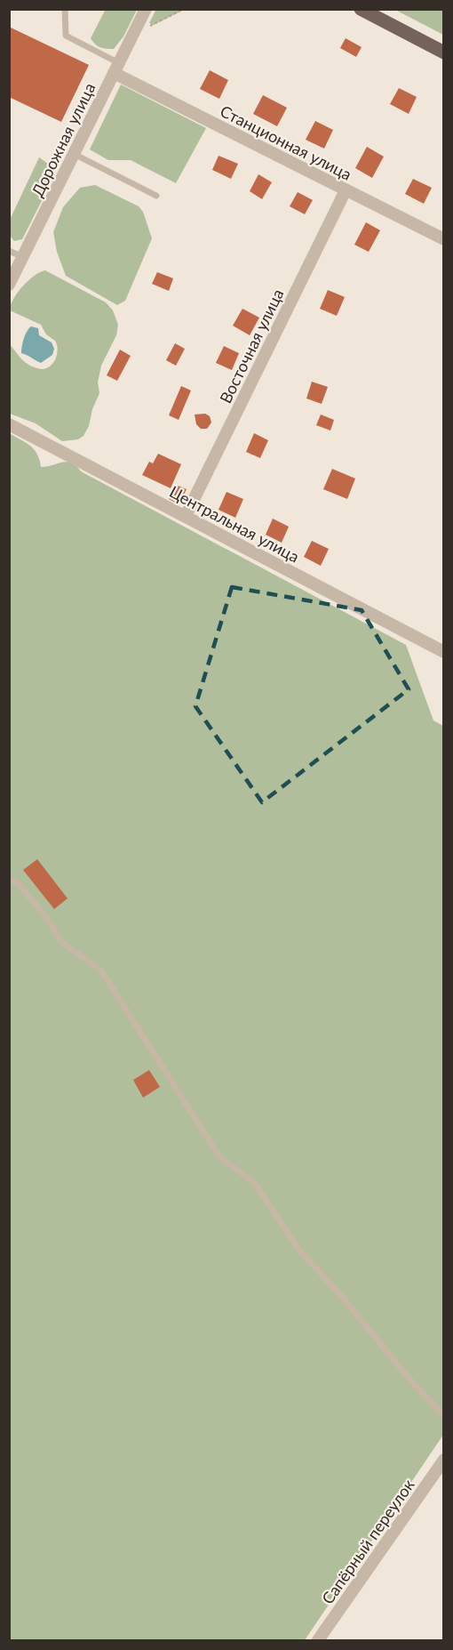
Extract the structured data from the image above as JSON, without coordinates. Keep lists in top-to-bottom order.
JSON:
{
  "streets": {
    "street": [
      "Дорожная улица",
      "Станционная улица",
      "Восточная улица",
      "Центральная улица",
      "Сапёрный переулок"
    ]
  },
  "crossings": [
    ["Дорожная улица", "Станционная улица"],
    ["Станционная улица", "Восточная улица"],
    ["Восточная улица", "Центральная улица"]
  ]
}
